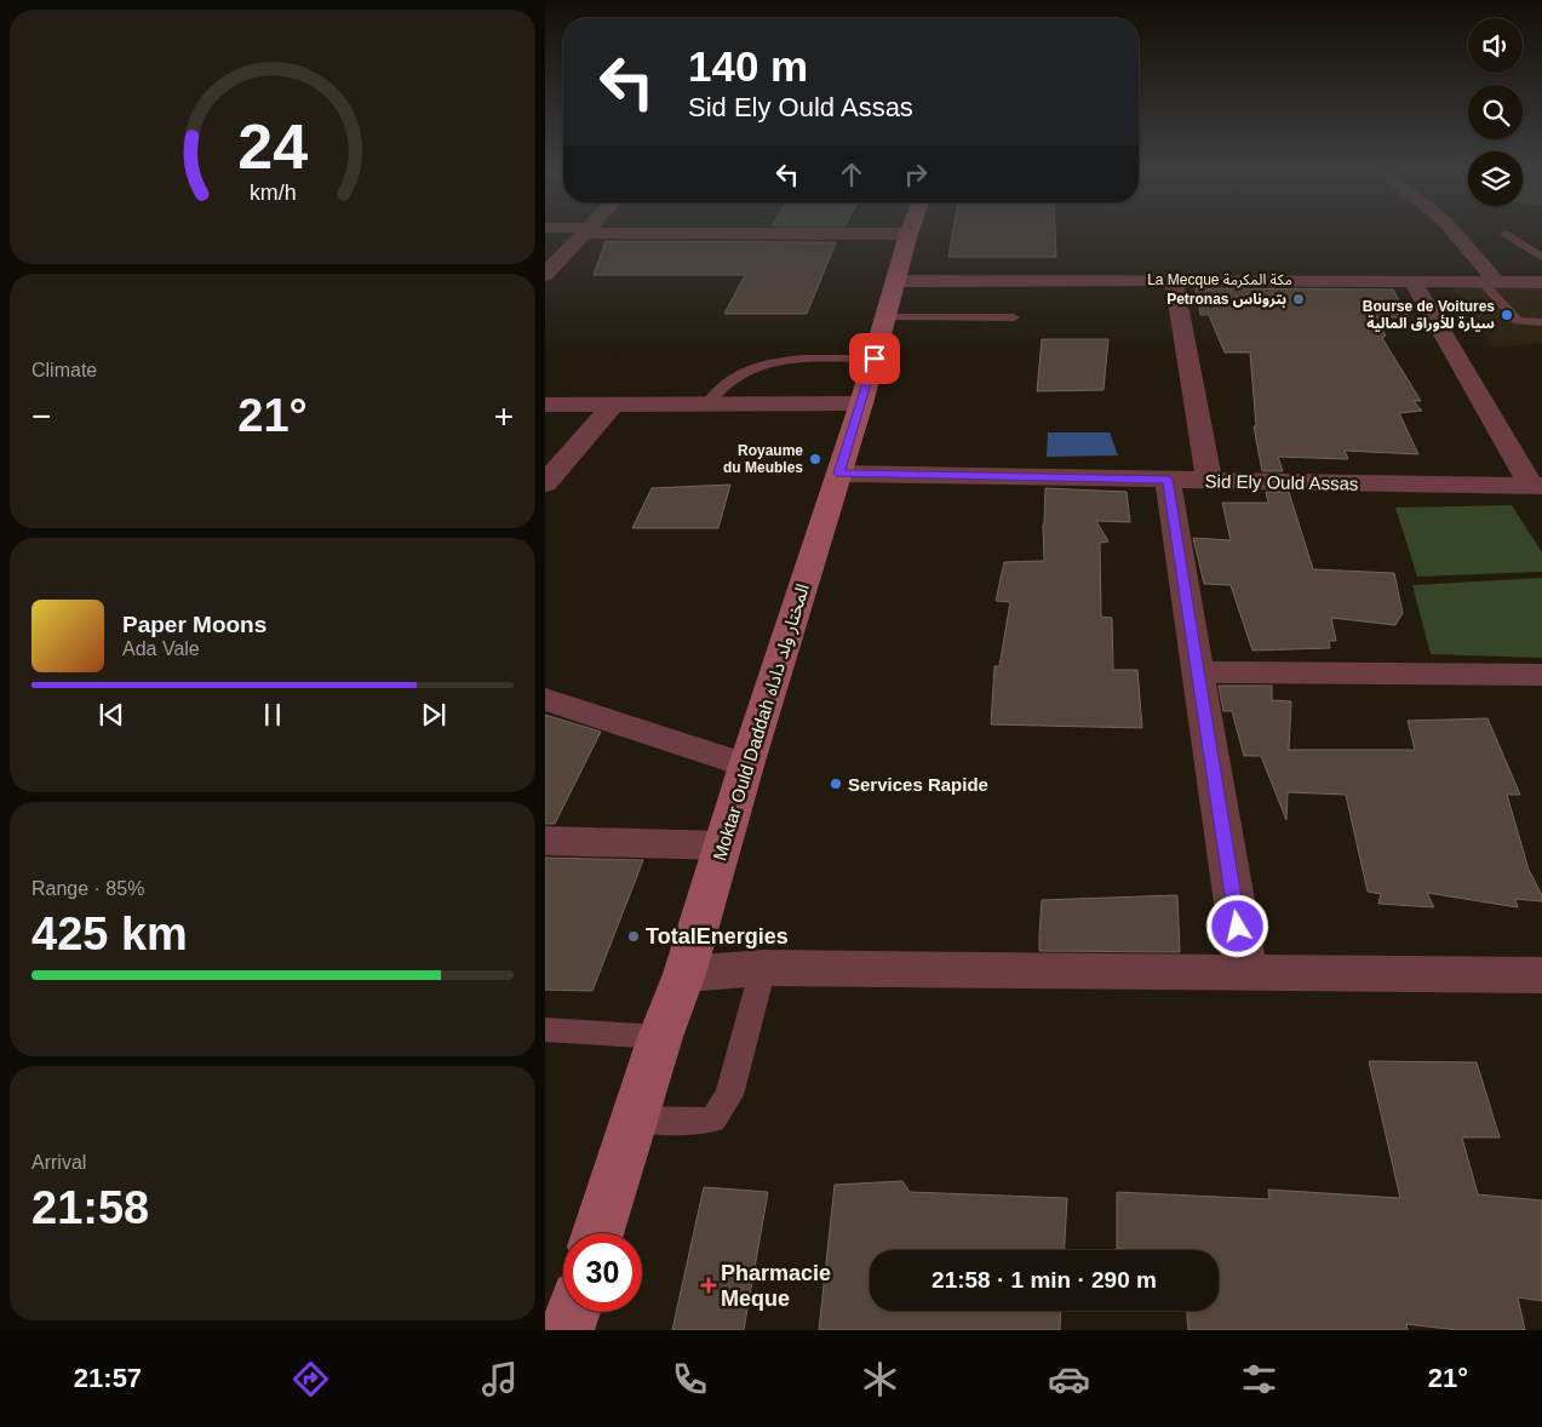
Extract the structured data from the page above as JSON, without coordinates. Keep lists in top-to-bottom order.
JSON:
{
  "streets": {
    "main road": ["Moktar Ould Daddah المختار ولد داداه"],
    "street": ["La Mecque مكة المكرمة", "Sid Ely Ould Assas"]
  },
  "crossings": [
    ["La Mecque مكة المكرمة", "Moktar Ould Daddah المختار ولد داداه"],
    ["Sid Ely Ould Assas", "Moktar Ould Daddah المختار ولد داداه"]
  ],
  "places": {
    "other": [
      "Petronas بتروناس",
      "Bourse de Voitures سيارة للأوراق المالية",
      "Royaume du Meubles",
      "Services Rapide",
      "TotalEnergies"
    ],
    "health": ["Pharmacie Meque"]
  },
  "page": {
    "turn": ["140 m", "Sid Ely Ould Assas"],
    "tile": [
      "Climate",
      ["Range · 85%", "425 km"],
      ["Arrival", "21:58"]
    ],
    "heat": ["−", "21°", "+"],
    "song": ["Paper Moons", "Ada Vale"],
    "limit": "30",
    "trip": "21:58 · 1 min · 290 m",
    "tabs": ["21:57", "21°"],
    "gauge": ["24", "km/h"]
  }
}
